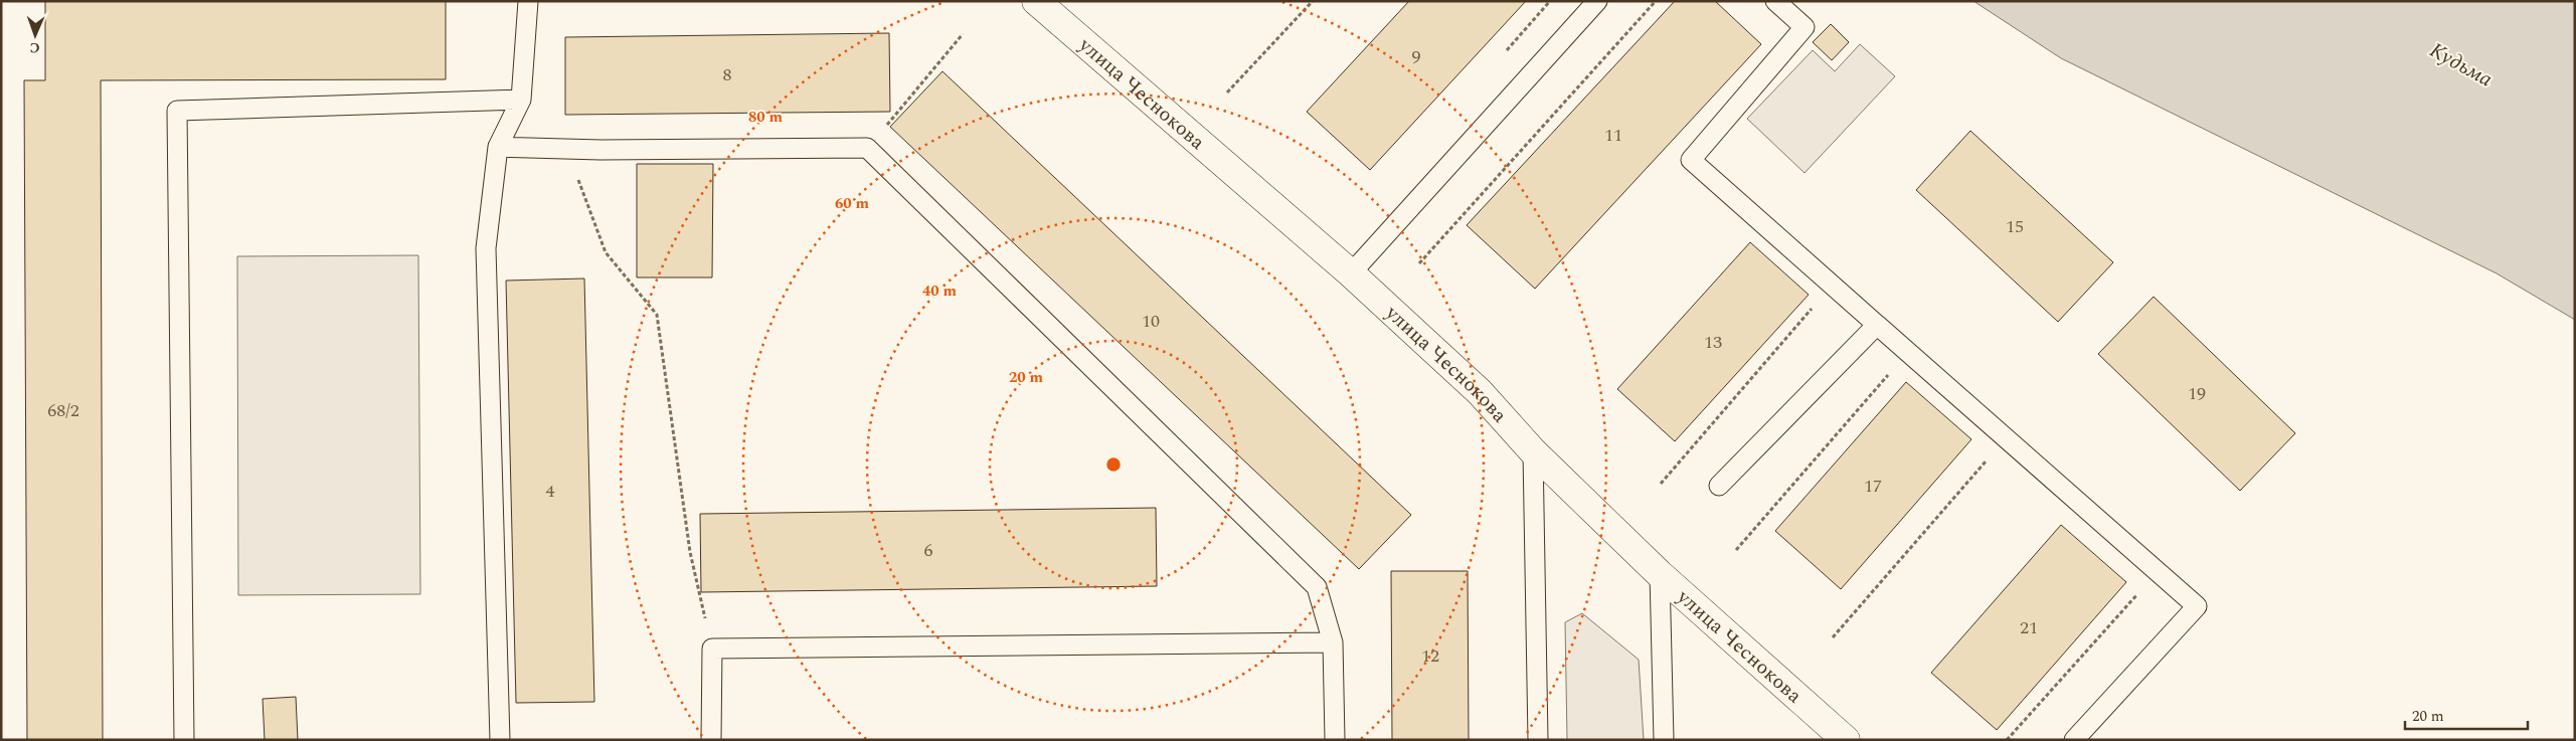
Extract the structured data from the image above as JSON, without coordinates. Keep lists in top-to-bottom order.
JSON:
{
  "streets": {
    "street": ["улица Чеснокова"]
  },
  "water": ["Кудьма"],
  "house_numbers": [
    "9",
    "8",
    "11",
    "15",
    "10",
    "13",
    "19",
    "68/2",
    "17",
    "4",
    "6",
    "21",
    "12"
  ],
  "scale_bar": "20 m",
  "north": "bottom",
  "rings": [
    "80 m",
    "60 m",
    "40 m",
    "20 m"
  ]
}
